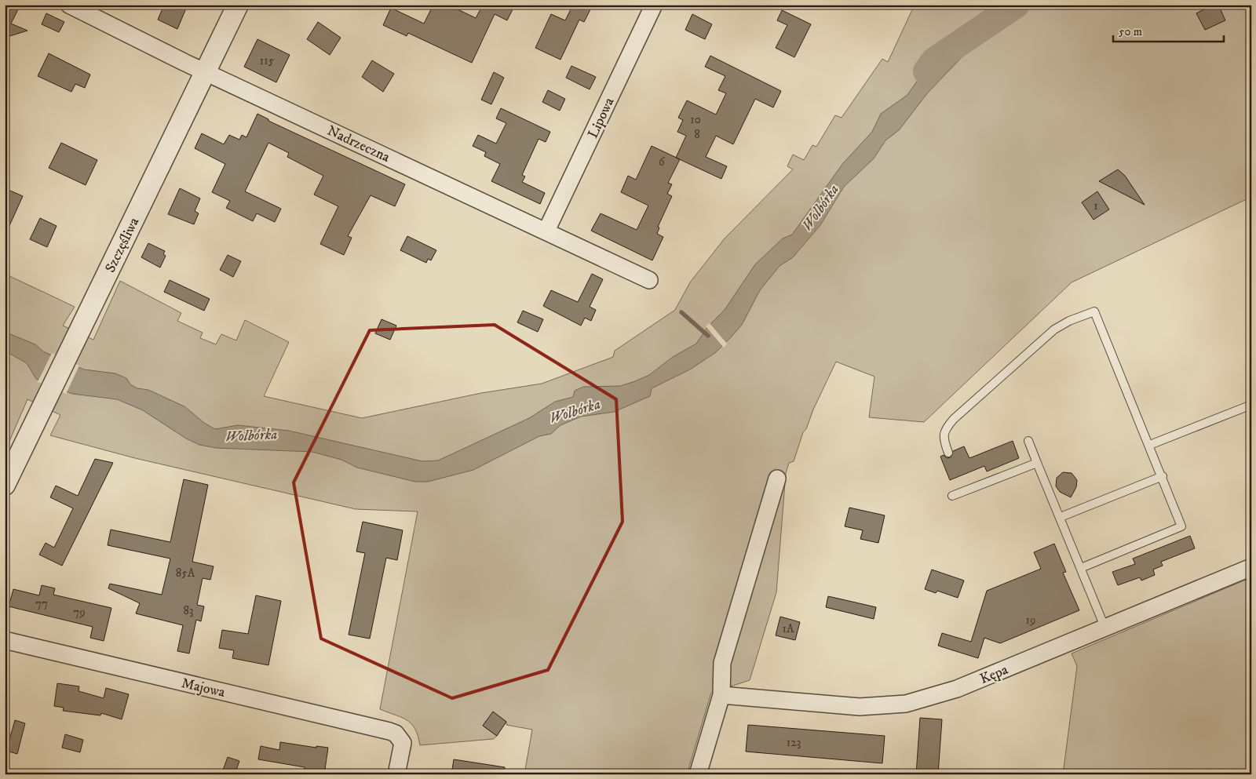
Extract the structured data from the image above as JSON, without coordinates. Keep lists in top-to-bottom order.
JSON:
{
  "streets": {
    "street": [
      "Lipowa",
      "Nadrzeczna",
      "Szczęśliwa",
      "Kępa",
      "Majowa"
    ]
  },
  "crossings": [
    ["Lipowa", "Nadrzeczna"],
    ["Nadrzeczna", "Szczęśliwa"]
  ],
  "water": ["Wolbórka"],
  "house_numbers": [
    "115",
    "10",
    "8",
    "6",
    "1",
    "85A",
    "77",
    "83",
    "79",
    "19",
    "1A",
    "123"
  ],
  "scale_bar": "50 m"
}
